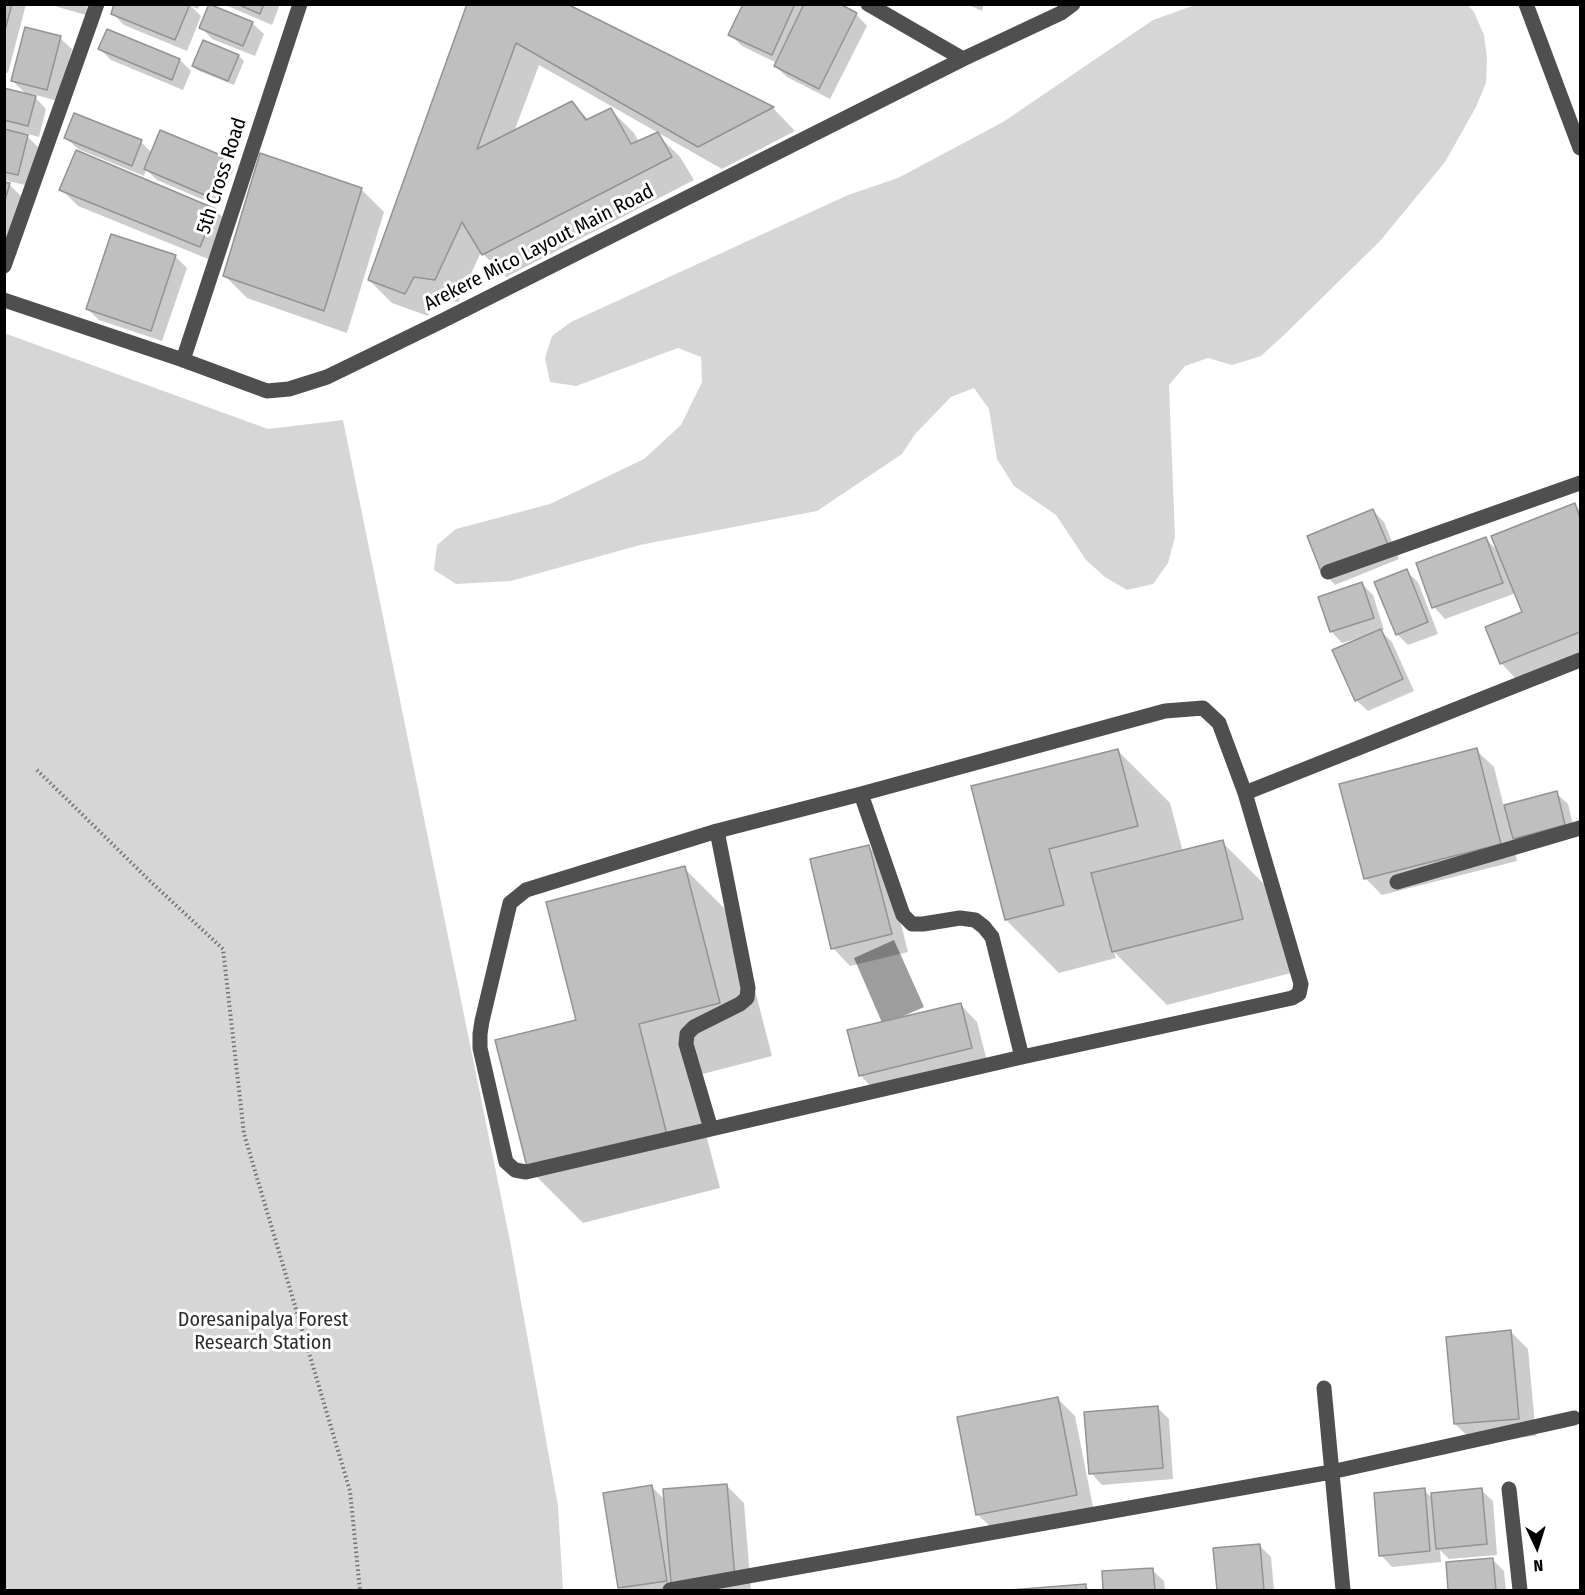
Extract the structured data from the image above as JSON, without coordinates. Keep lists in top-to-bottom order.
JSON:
{
  "streets": {
    "street": ["5th Cross Road", "Arekere Mico Layout Main Road"]
  },
  "crossings": [
    ["5th Cross Road", "Arekere Mico Layout Main Road"]
  ],
  "parks": ["Doresanipalya Forest Research Station"],
  "north": "bottom"
}
